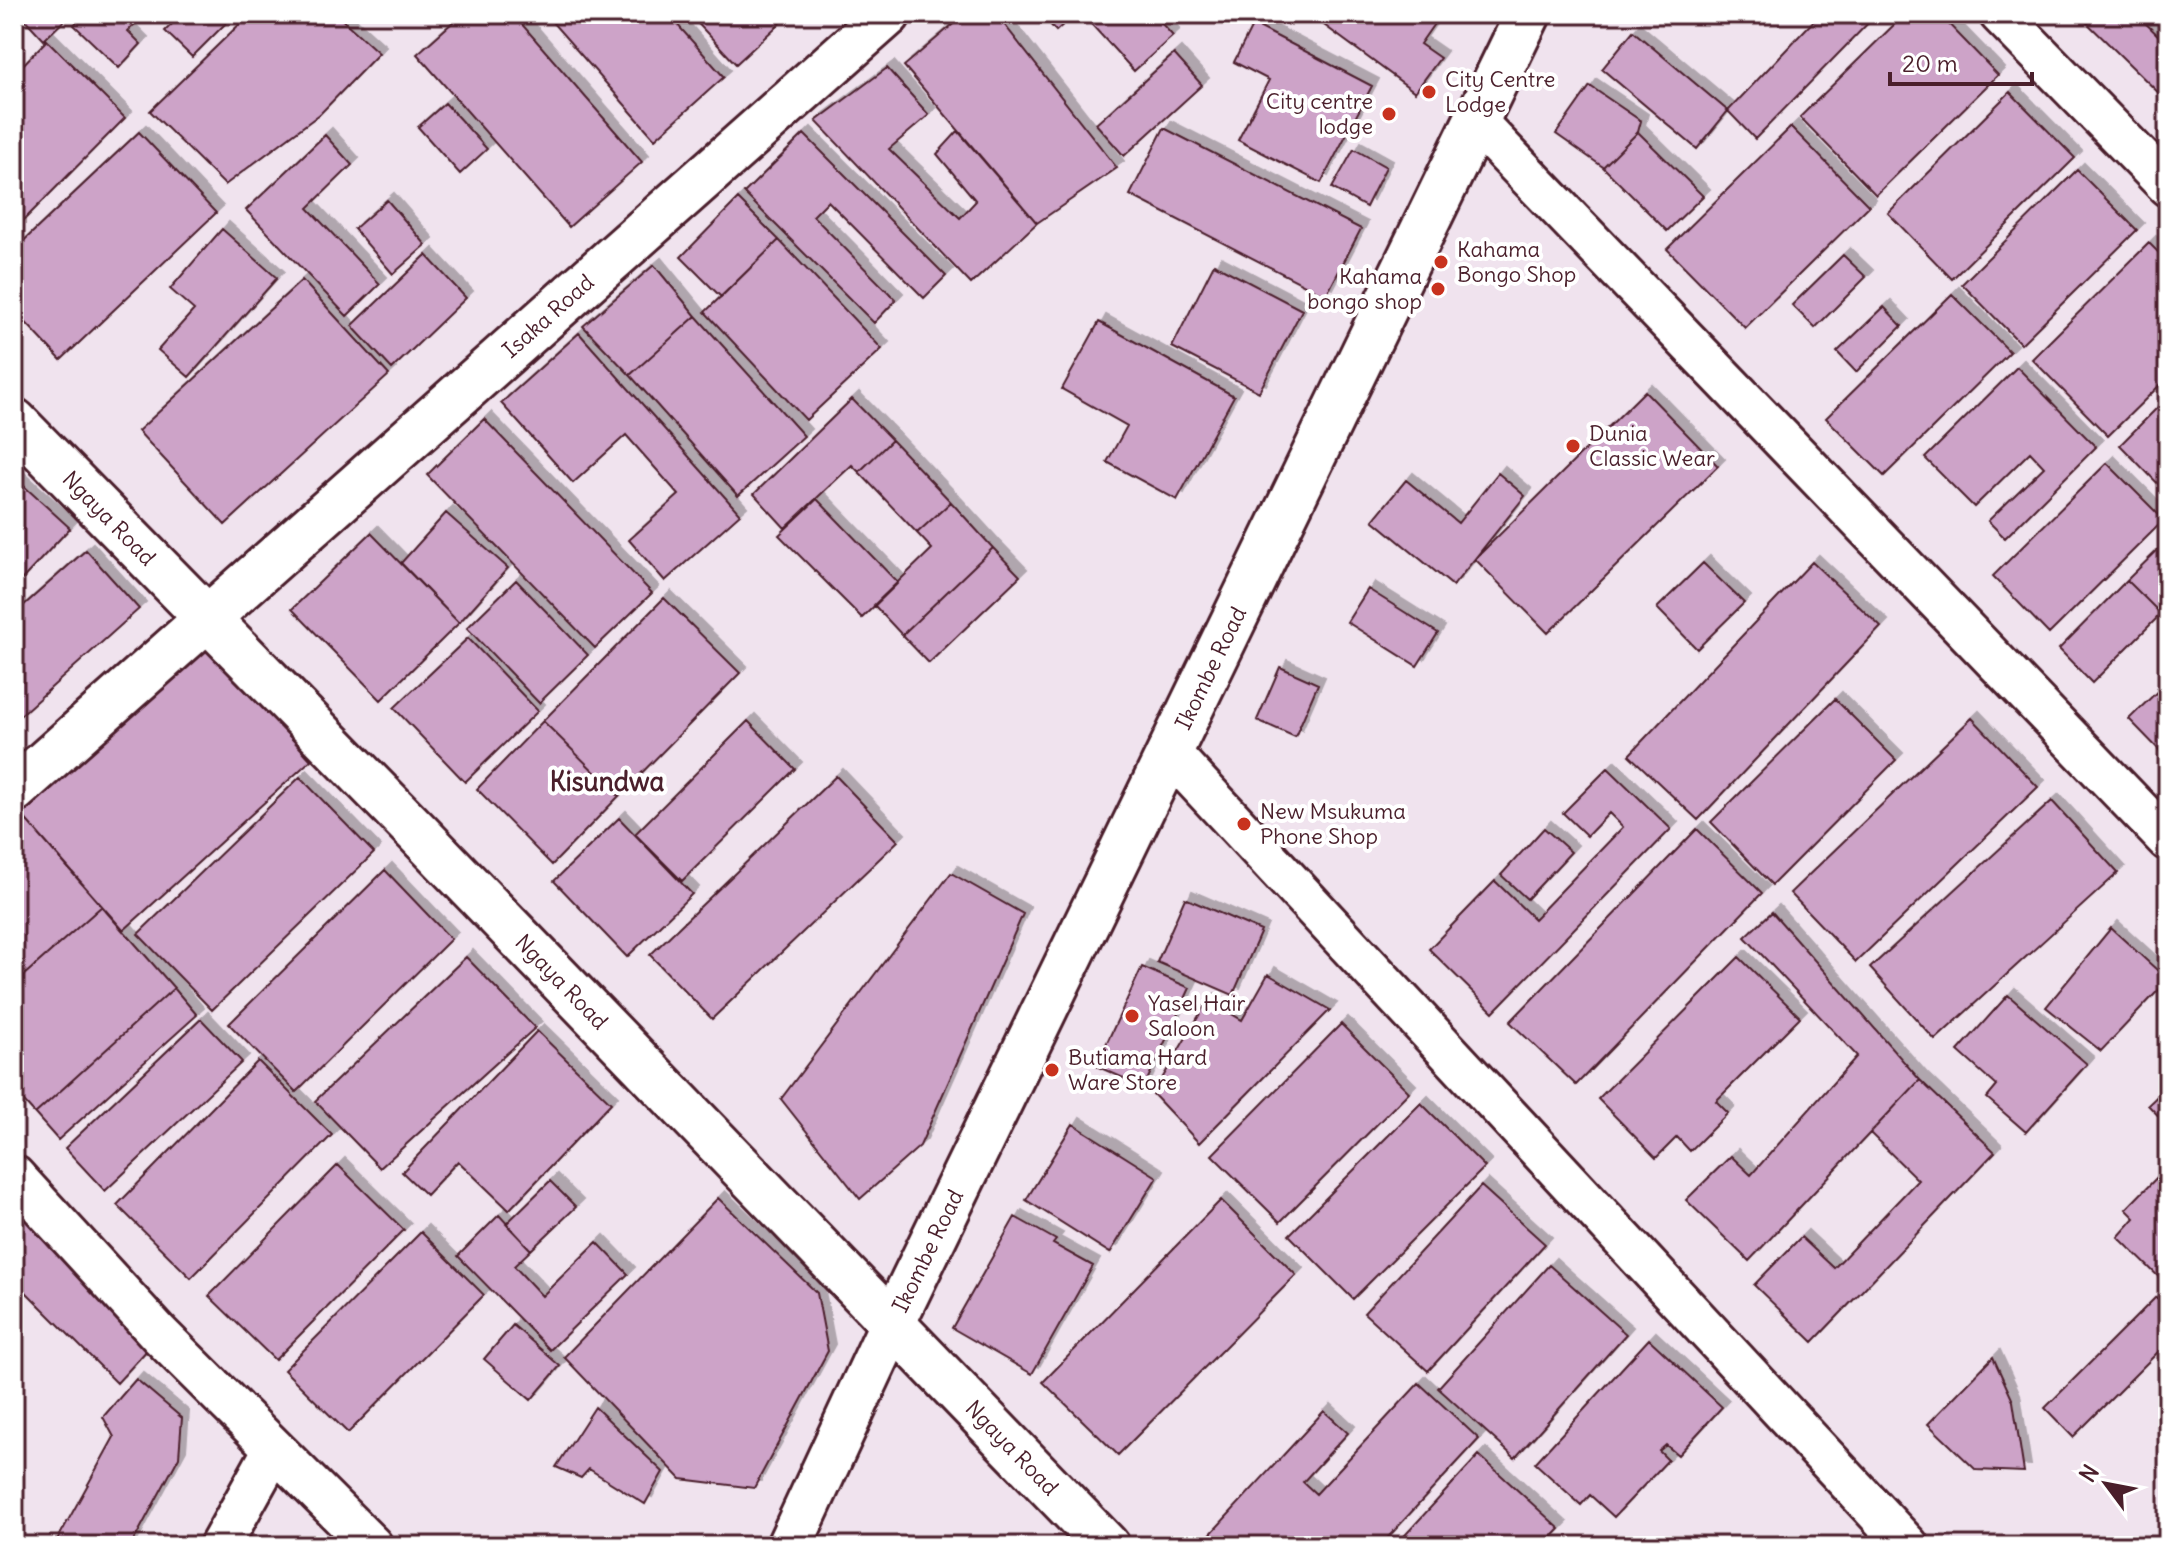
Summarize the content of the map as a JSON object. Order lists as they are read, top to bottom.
{
  "streets": {
    "street": ["Isaka Road", "Ngaya Road", "Ikombe Road"]
  },
  "crossings": [
    ["Isaka Road", "Ngaya Road"],
    ["Ngaya Road", "Ikombe Road"]
  ],
  "districts": ["Kisundwa"],
  "places": [
    "City Centre Lodge",
    "City centre lodge",
    "Kahama Bongo Shop",
    "Kahama bongo shop",
    "Dunia Classic Wear",
    "New Msukuma Phone Shop",
    "Yasel Hair Saloon",
    "Butiama Hard Ware Store"
  ],
  "scale_bar": "20 m",
  "north": "top left"
}
